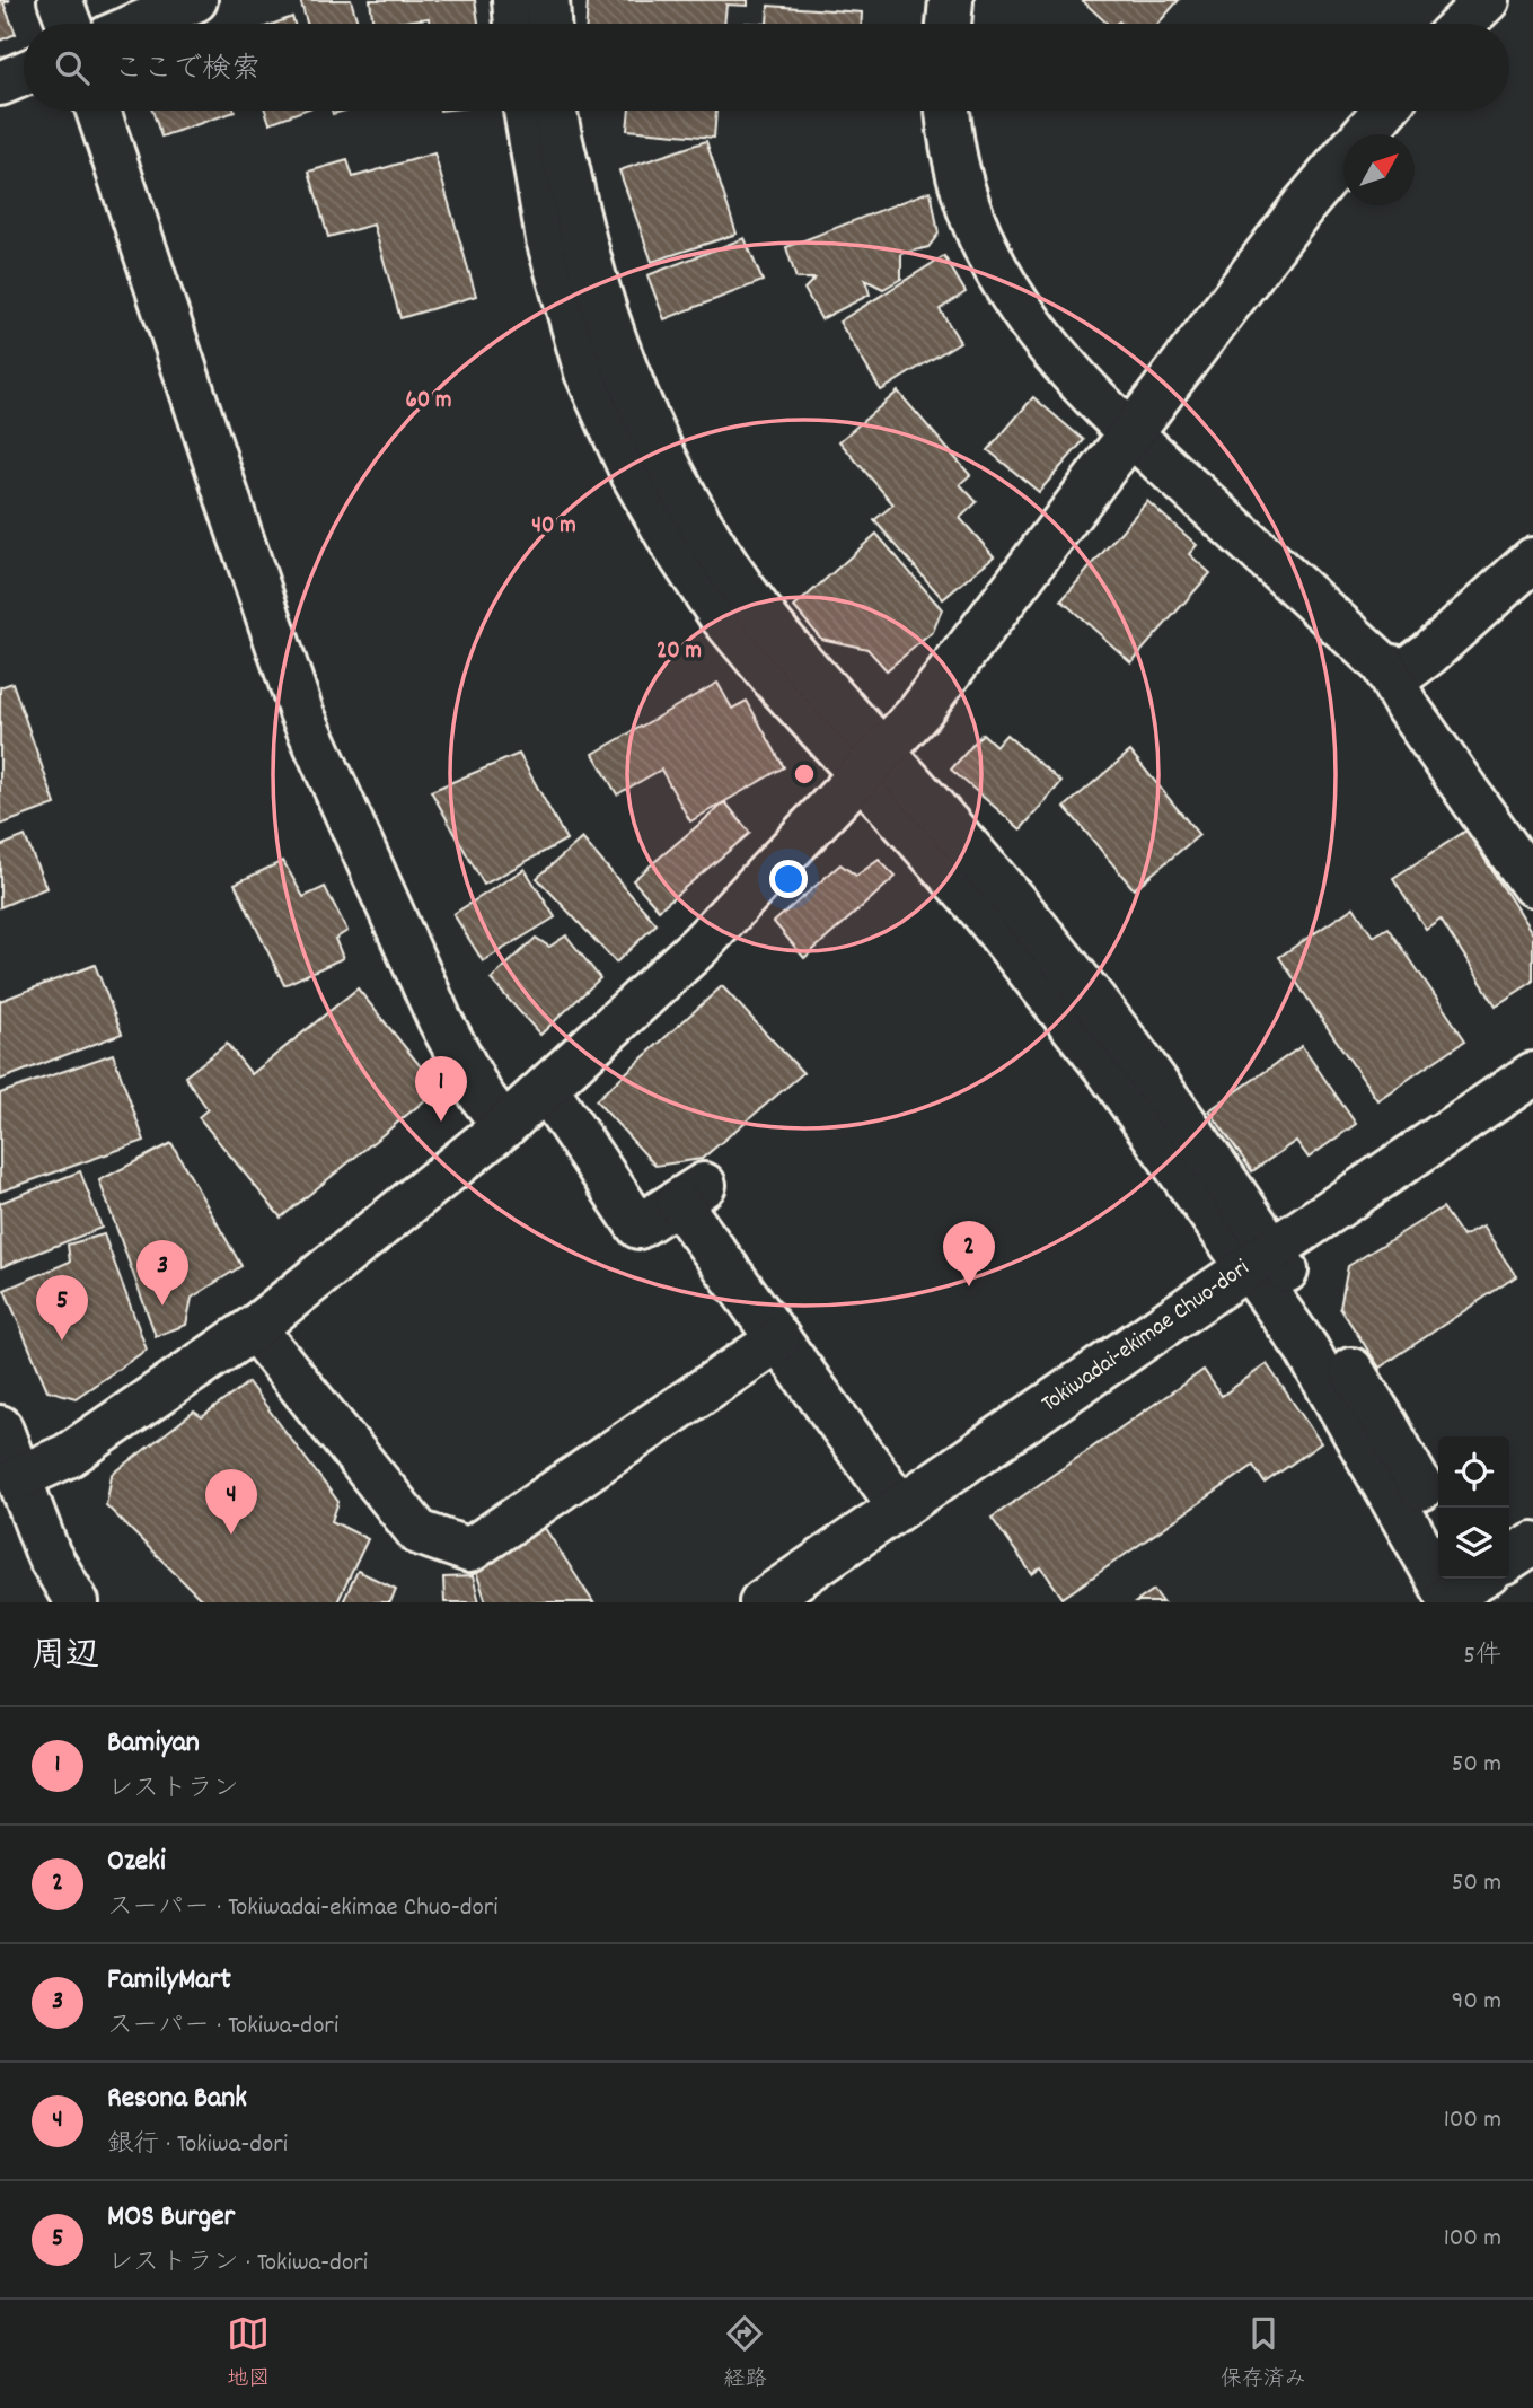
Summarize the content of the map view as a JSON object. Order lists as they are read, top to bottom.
{
  "streets": {
    "street": ["Tokiwadai-ekimae Chuo-dori"]
  },
  "north": "top right",
  "page": {
    "search": "ここで検索",
    "pins": [
      "1",
      "2",
      "3",
      "5",
      "4"
    ],
    "heading": ["周辺", "5件"],
    "list": [
      {
        "mark": "1",
        "name": "Bamiyan",
        "note": "レストラン",
        "value": "50 m"
      },
      {
        "mark": "2",
        "name": "Ozeki",
        "note": "スーパー · Tokiwadai-ekimae Chuo-dori",
        "value": "50 m"
      },
      {
        "mark": "3",
        "name": "FamilyMart",
        "note": "スーパー · Tokiwa-dori",
        "value": "90 m"
      },
      {
        "mark": "4",
        "name": "Resona Bank",
        "note": "銀行 · Tokiwa-dori",
        "value": "100 m"
      },
      {
        "mark": "5",
        "name": "MOS Burger",
        "note": "レストラン · Tokiwa-dori",
        "value": "100 m"
      }
    ],
    "nav": ["地図", "経路", "保存済み"]
  },
  "rings": ["60 m", "40 m", "20 m"]
}
